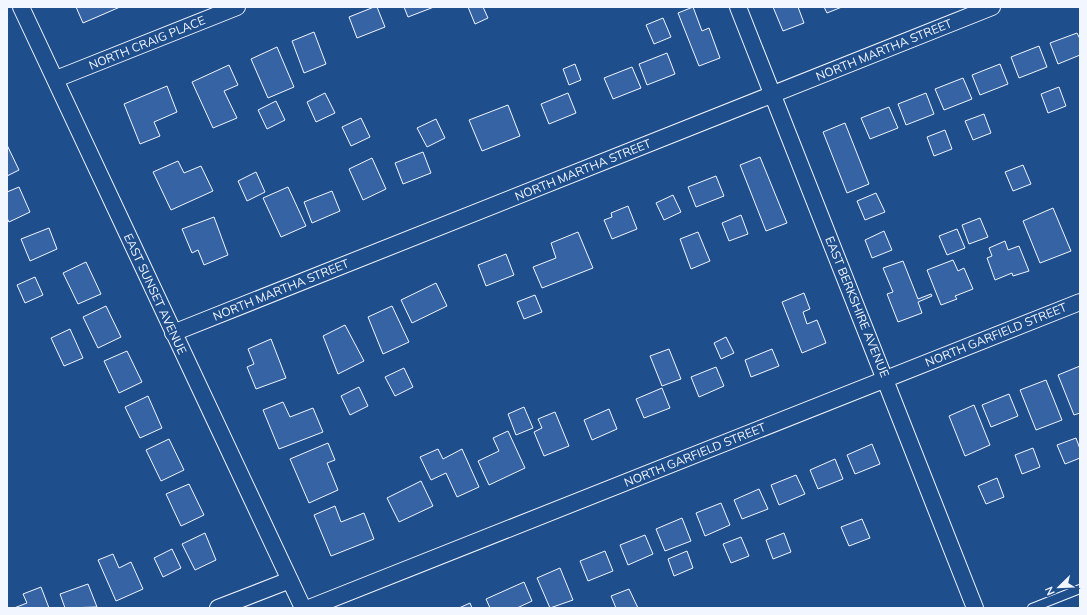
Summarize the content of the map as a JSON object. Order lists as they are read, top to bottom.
{
  "streets": {
    "street": [
      "NORTH CRAIG PLACE",
      "NORTH MARTHA STREET",
      "EAST SUNSET AVENUE",
      "EAST BERKSHIRE AVENUE",
      "NORTH GARFIELD STREET"
    ]
  },
  "crossings": [
    ["NORTH CRAIG PLACE", "EAST SUNSET AVENUE"],
    ["NORTH MARTHA STREET", "EAST SUNSET AVENUE"],
    ["NORTH MARTHA STREET", "EAST BERKSHIRE AVENUE"],
    ["EAST BERKSHIRE AVENUE", "NORTH GARFIELD STREET"]
  ],
  "north": "bottom left"
}
